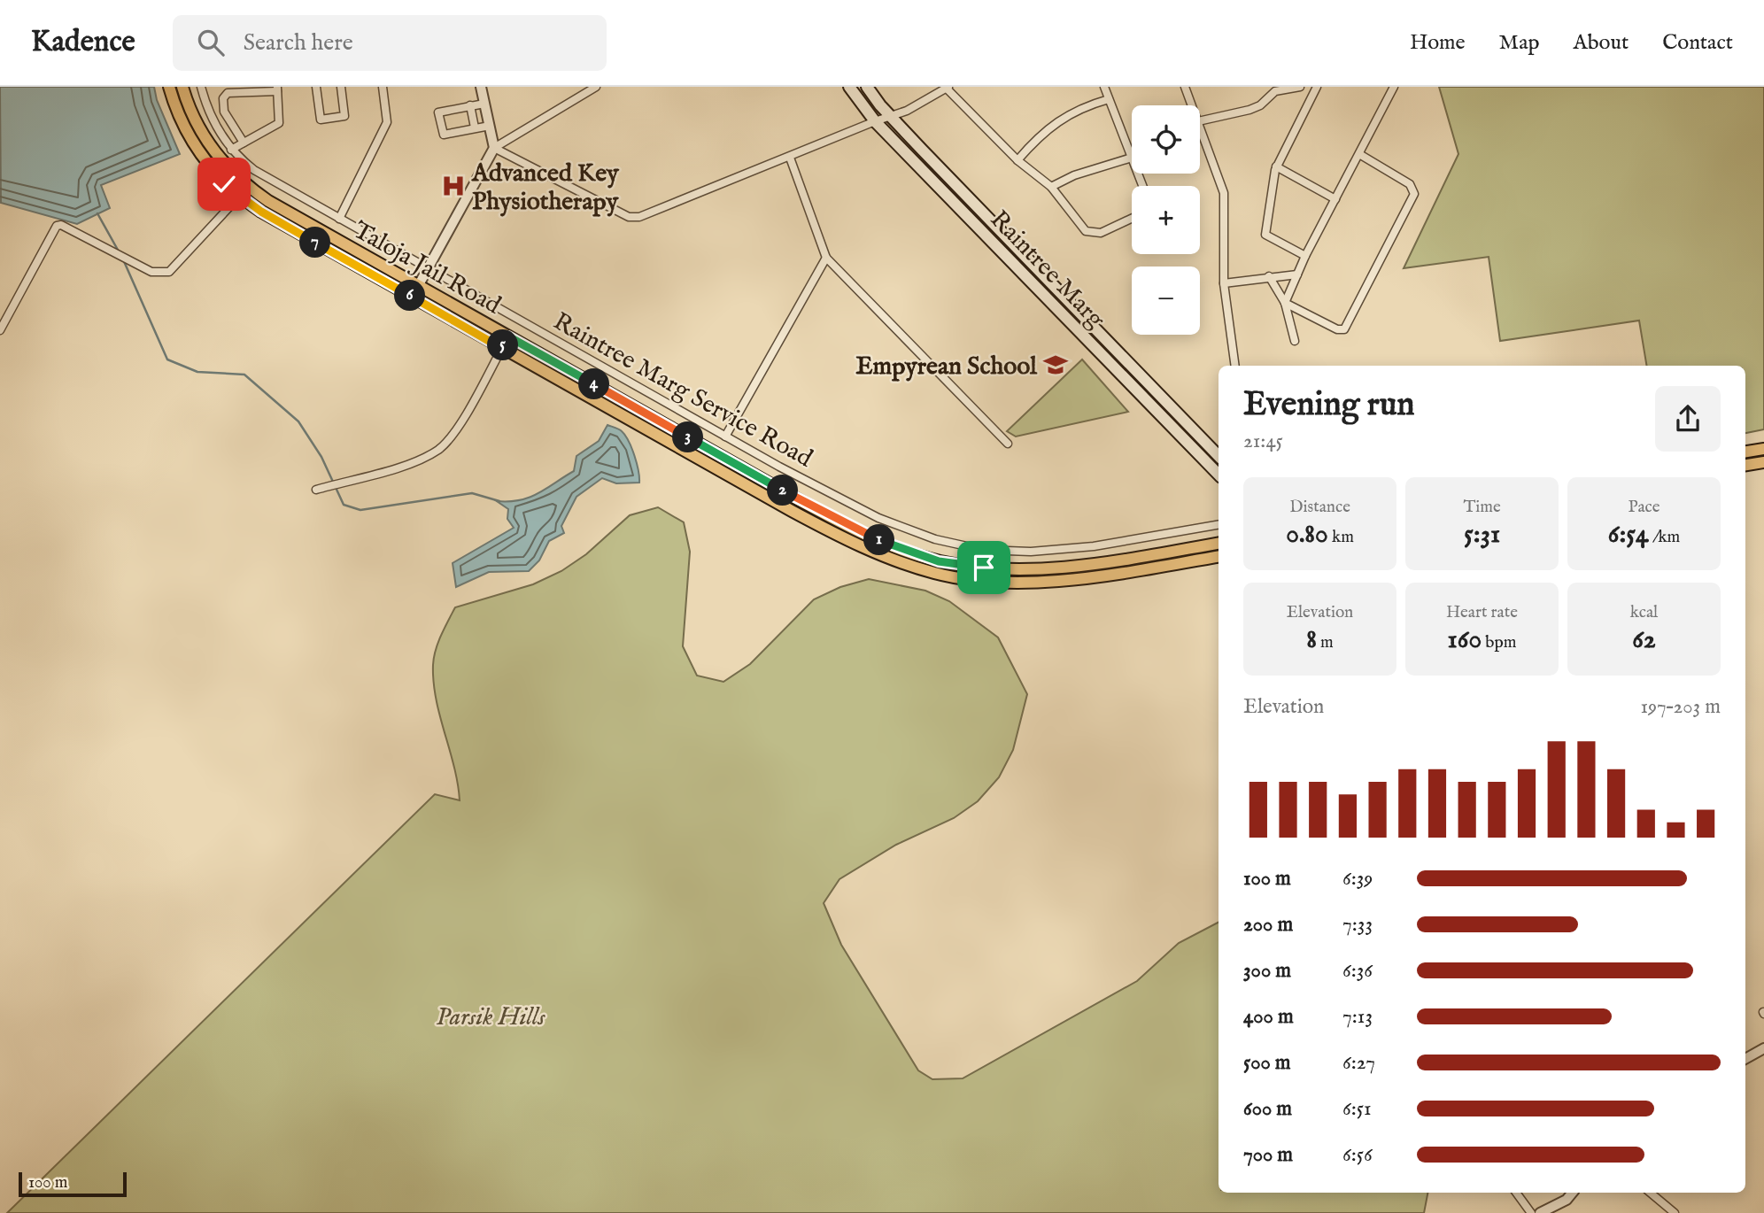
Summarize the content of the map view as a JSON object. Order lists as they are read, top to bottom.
{
  "streets": {
    "main road": ["Taloja Jail Road", "Raintree Marg"],
    "street": ["Raintree Marg Service Road"]
  },
  "parks": ["Parsik Hills"],
  "places": {
    "hospital": ["Advanced Key Physiotherapy"],
    "school or university": ["Empyrean School"]
  },
  "scale_bar": "100 m",
  "page": {
    "header": "Kadence",
    "search": "Search here",
    "nav": [
      "Home",
      "Map",
      "About",
      "Contact"
    ],
    "map_buttons": ["+", "−"],
    "pins": [
      "7",
      "6",
      "5",
      "4",
      "3",
      "2",
      "1"
    ],
    "heading": ["Evening run", "21:45"],
    "stats": [
      ["Distance", "0.80 km"],
      ["Time", "5:31"],
      ["Pace", "6:54 /km"],
      ["Elevation", "8 m"],
      ["Heart rate", "160 bpm"],
      ["kcal", "62"]
    ],
    "chart": ["Elevation", "197–203 m"],
    "list": [
      {
        "name": "100 m",
        "note": "6:39"
      },
      {
        "name": "200 m",
        "note": "7:33"
      },
      {
        "name": "300 m",
        "note": "6:36"
      },
      {
        "name": "400 m",
        "note": "7:13"
      },
      {
        "name": "500 m",
        "note": "6:27"
      },
      {
        "name": "600 m",
        "note": "6:51"
      },
      {
        "name": "700 m",
        "note": "6:56"
      }
    ],
    "scale": "100 m"
  }
}
